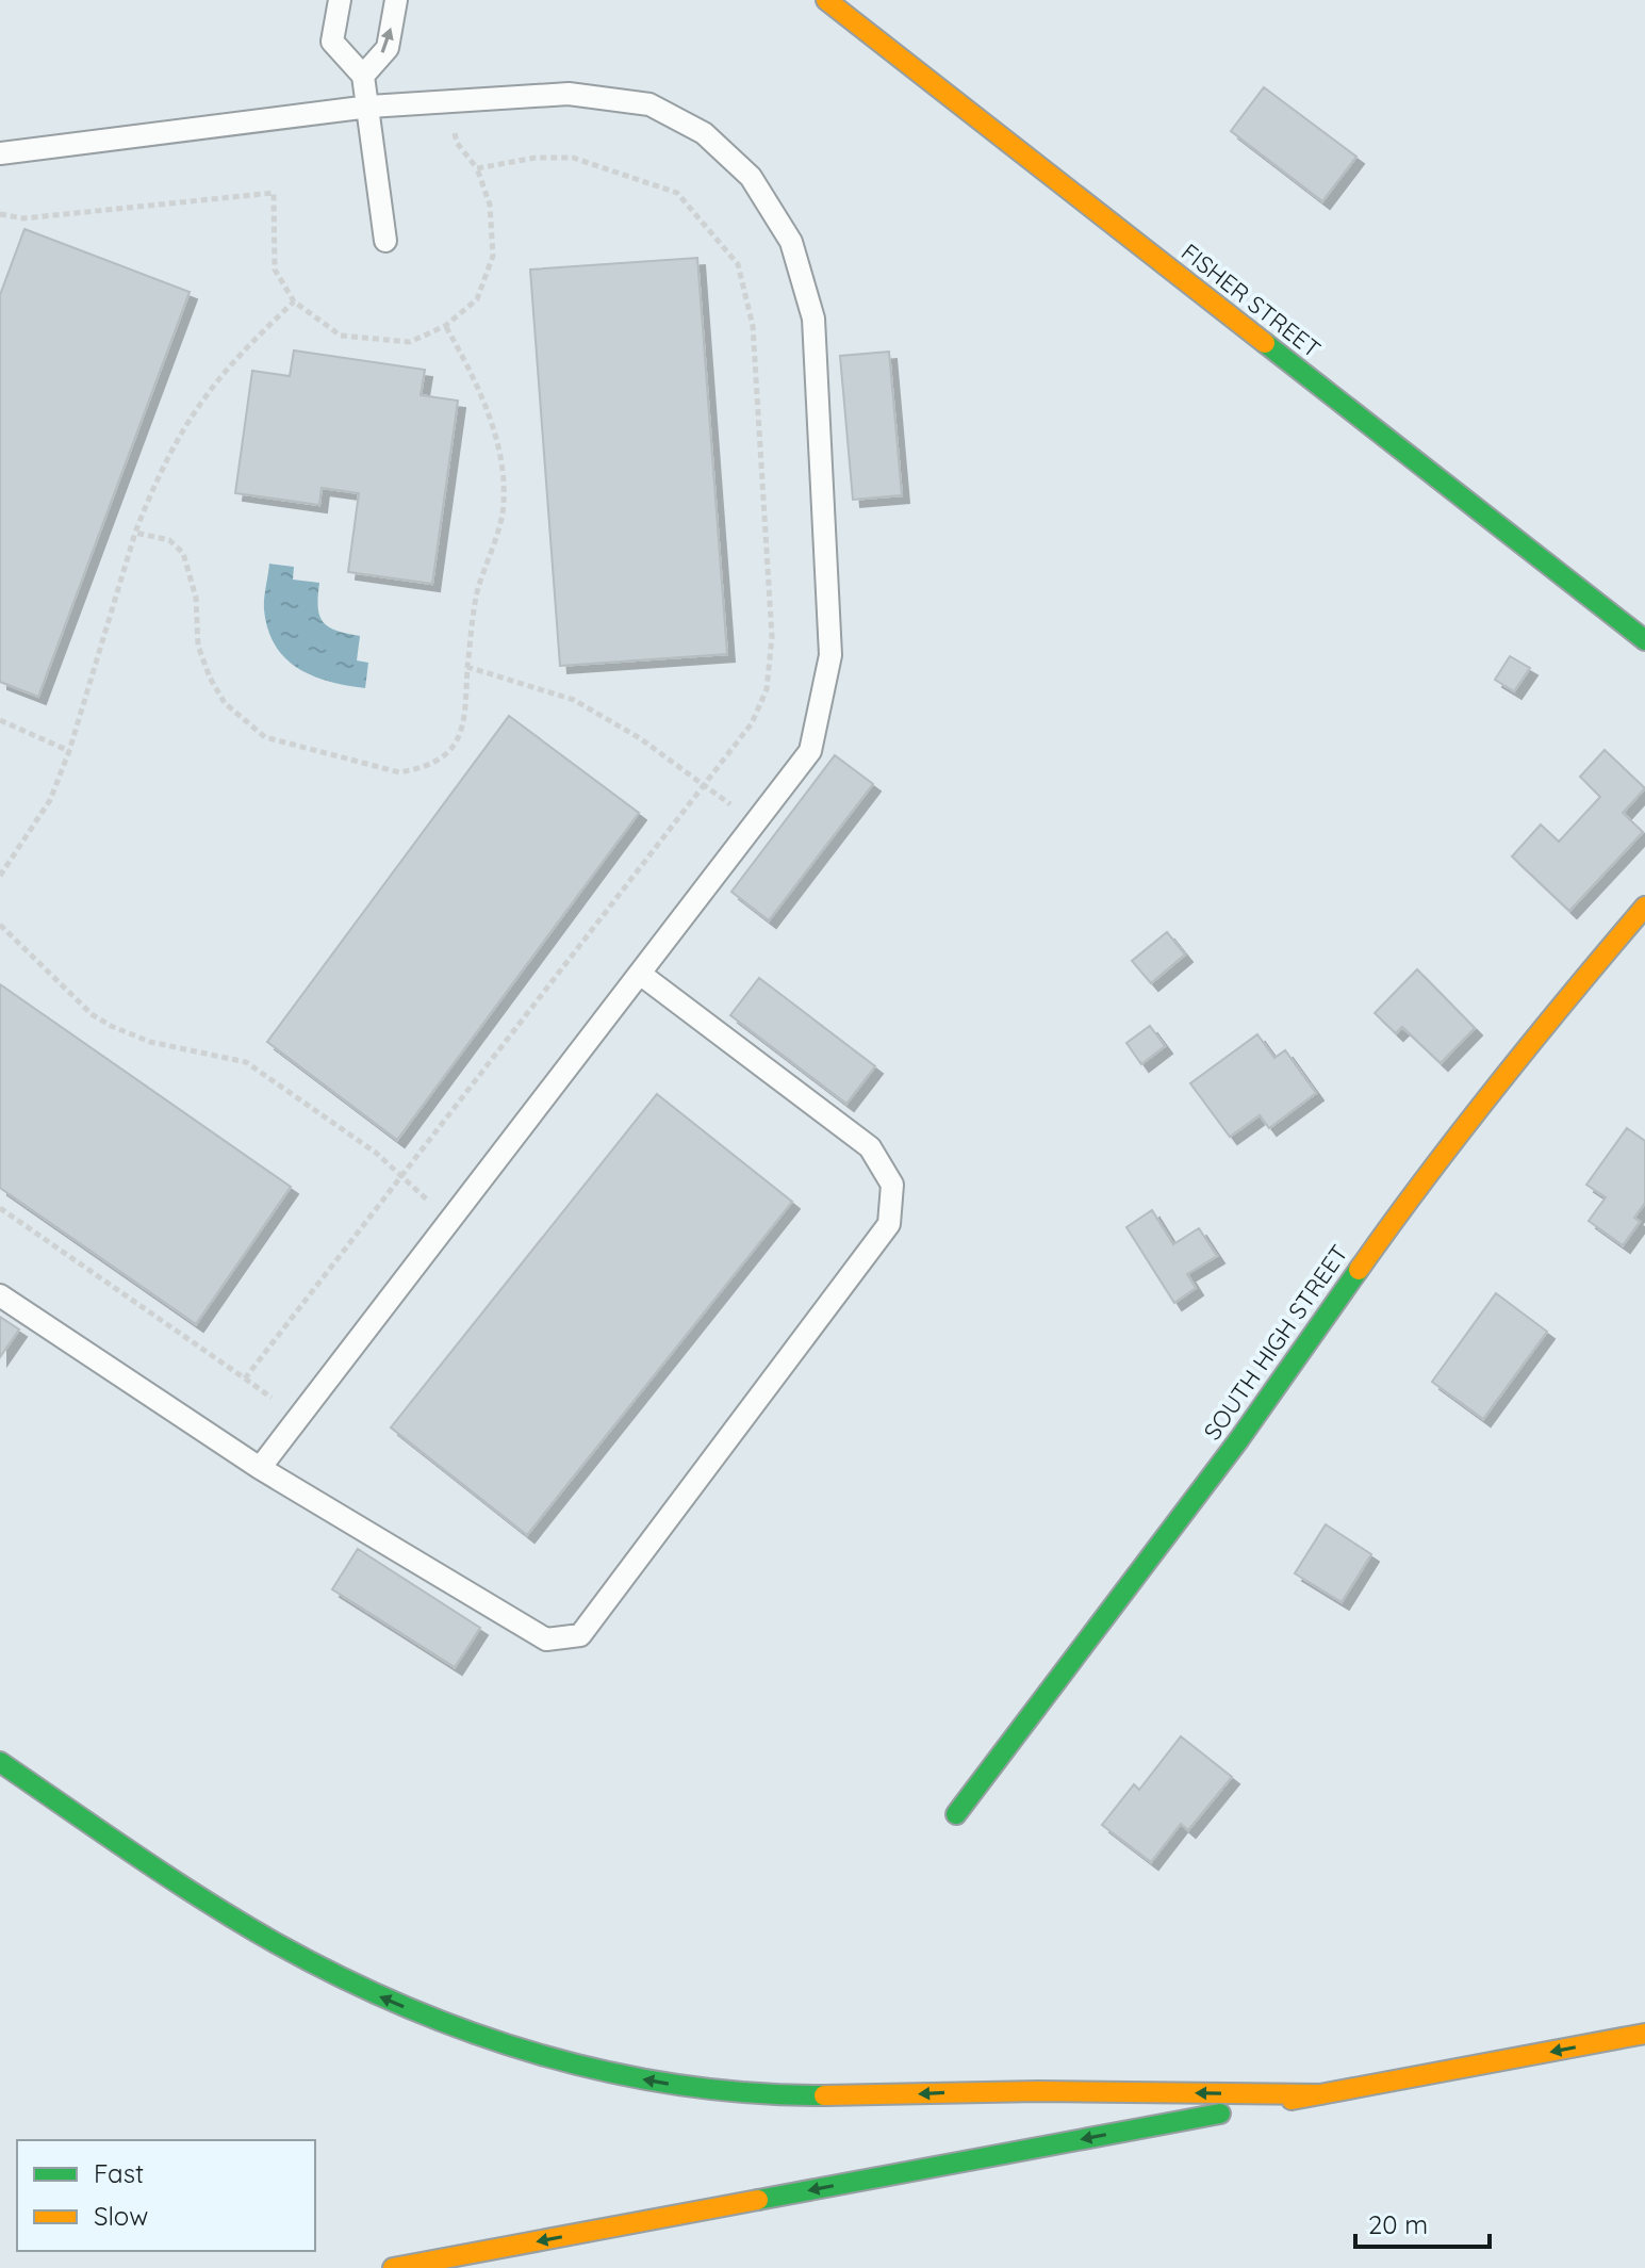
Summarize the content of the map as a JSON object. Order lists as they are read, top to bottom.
{
  "streets": {
    "main road": ["FISHER STREET", "SOUTH HIGH STREET"]
  },
  "legend": ["Fast", "Slow"],
  "scale_bar": "20 m"
}
